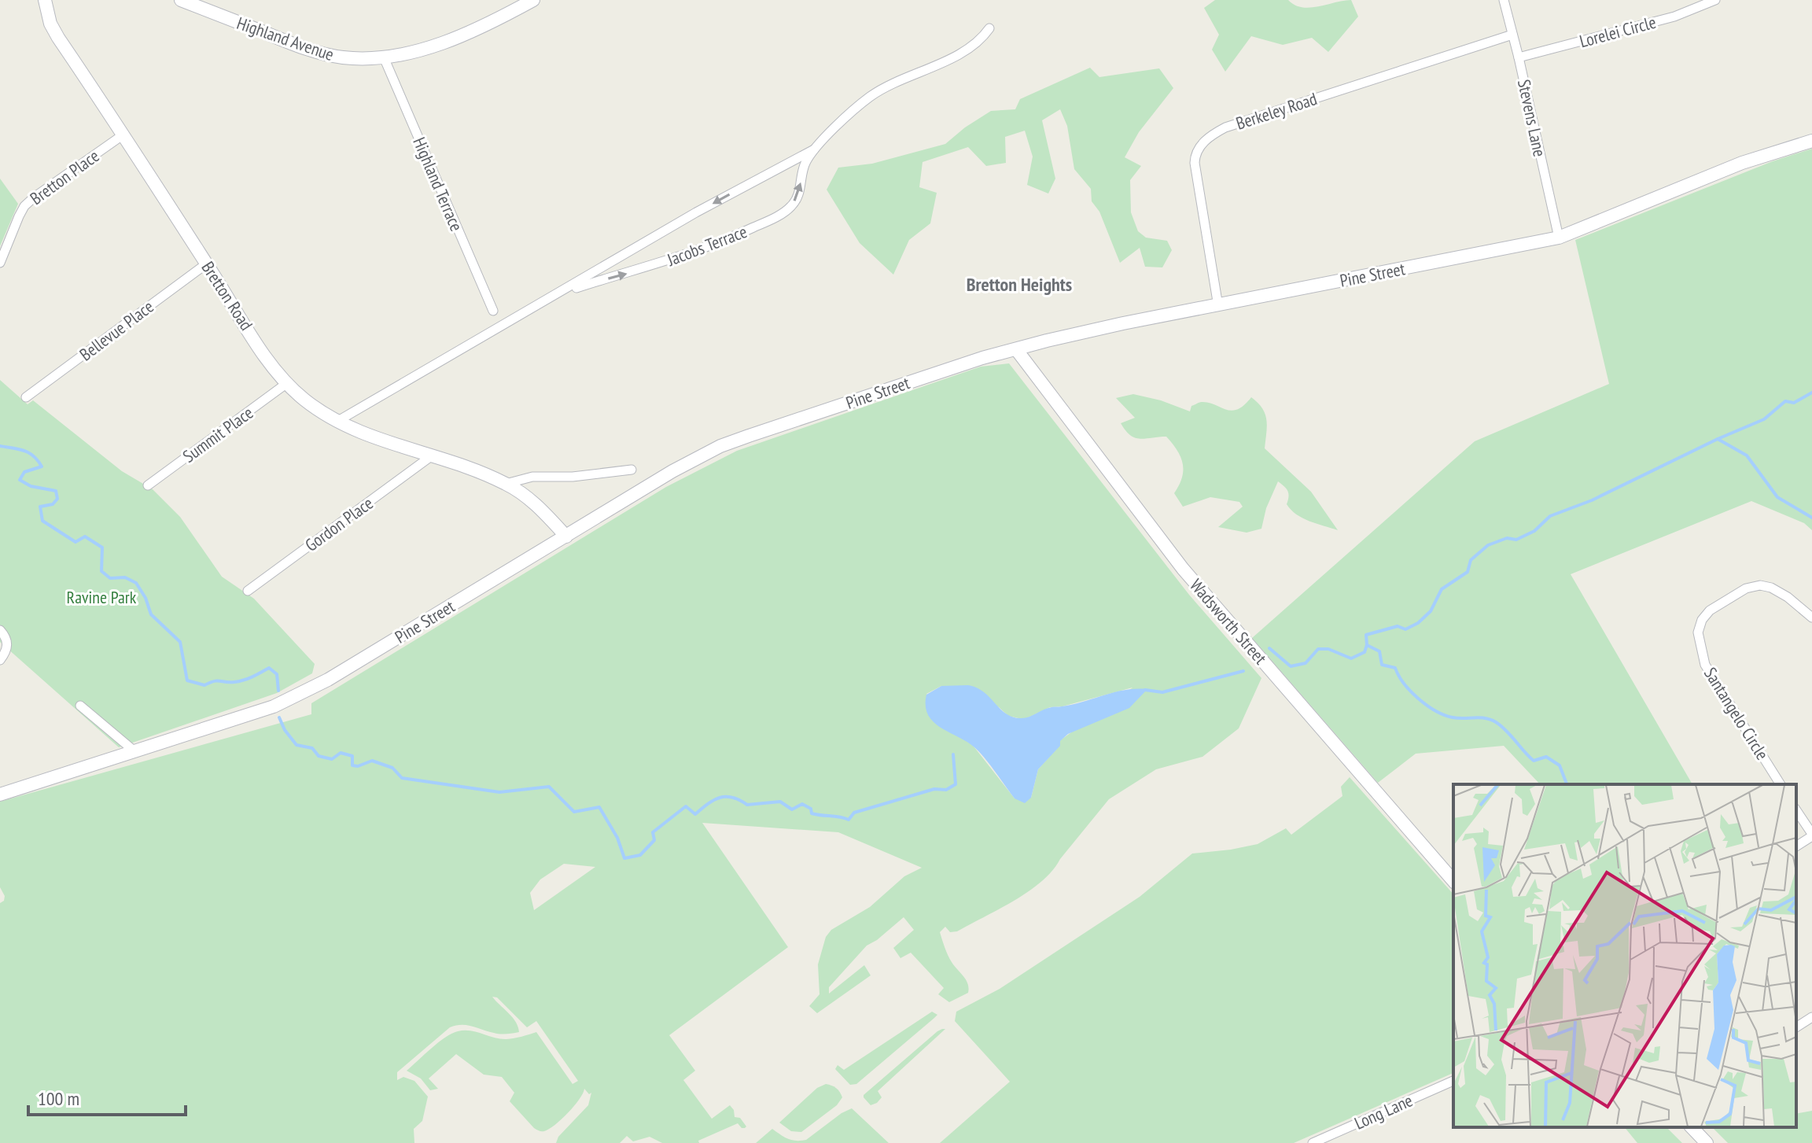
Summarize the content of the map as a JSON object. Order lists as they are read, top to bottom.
{
  "streets": {
    "street": [
      "Lorelei Circle",
      "Highland Avenue",
      "Berkeley Road",
      "Stevens Lane",
      "Bretton Place",
      "Highland Terrace",
      "Jacobs Terrace",
      "Pine Street",
      "Bretton Road",
      "Bellevue Place",
      "Summit Place",
      "Gordon Place",
      "Wadsworth Street",
      "Santangelo Circle",
      "Long Lane"
    ]
  },
  "crossings": [
    ["Lorelei Circle", "Stevens Lane"],
    ["Highland Avenue", "Highland Terrace"],
    ["Berkeley Road", "Stevens Lane"],
    ["Berkeley Road", "Pine Street"],
    ["Stevens Lane", "Pine Street"],
    ["Bretton Place", "Bretton Road"],
    ["Jacobs Terrace", "Bretton Road"],
    ["Pine Street", "Bretton Road"],
    ["Pine Street", "Wadsworth Street"],
    ["Bretton Road", "Bellevue Place"],
    ["Bretton Road", "Summit Place"],
    ["Bretton Road", "Gordon Place"]
  ],
  "districts": ["Bretton Heights"],
  "parks": ["Ravine Park"],
  "scale_bar": "100 m"
}
